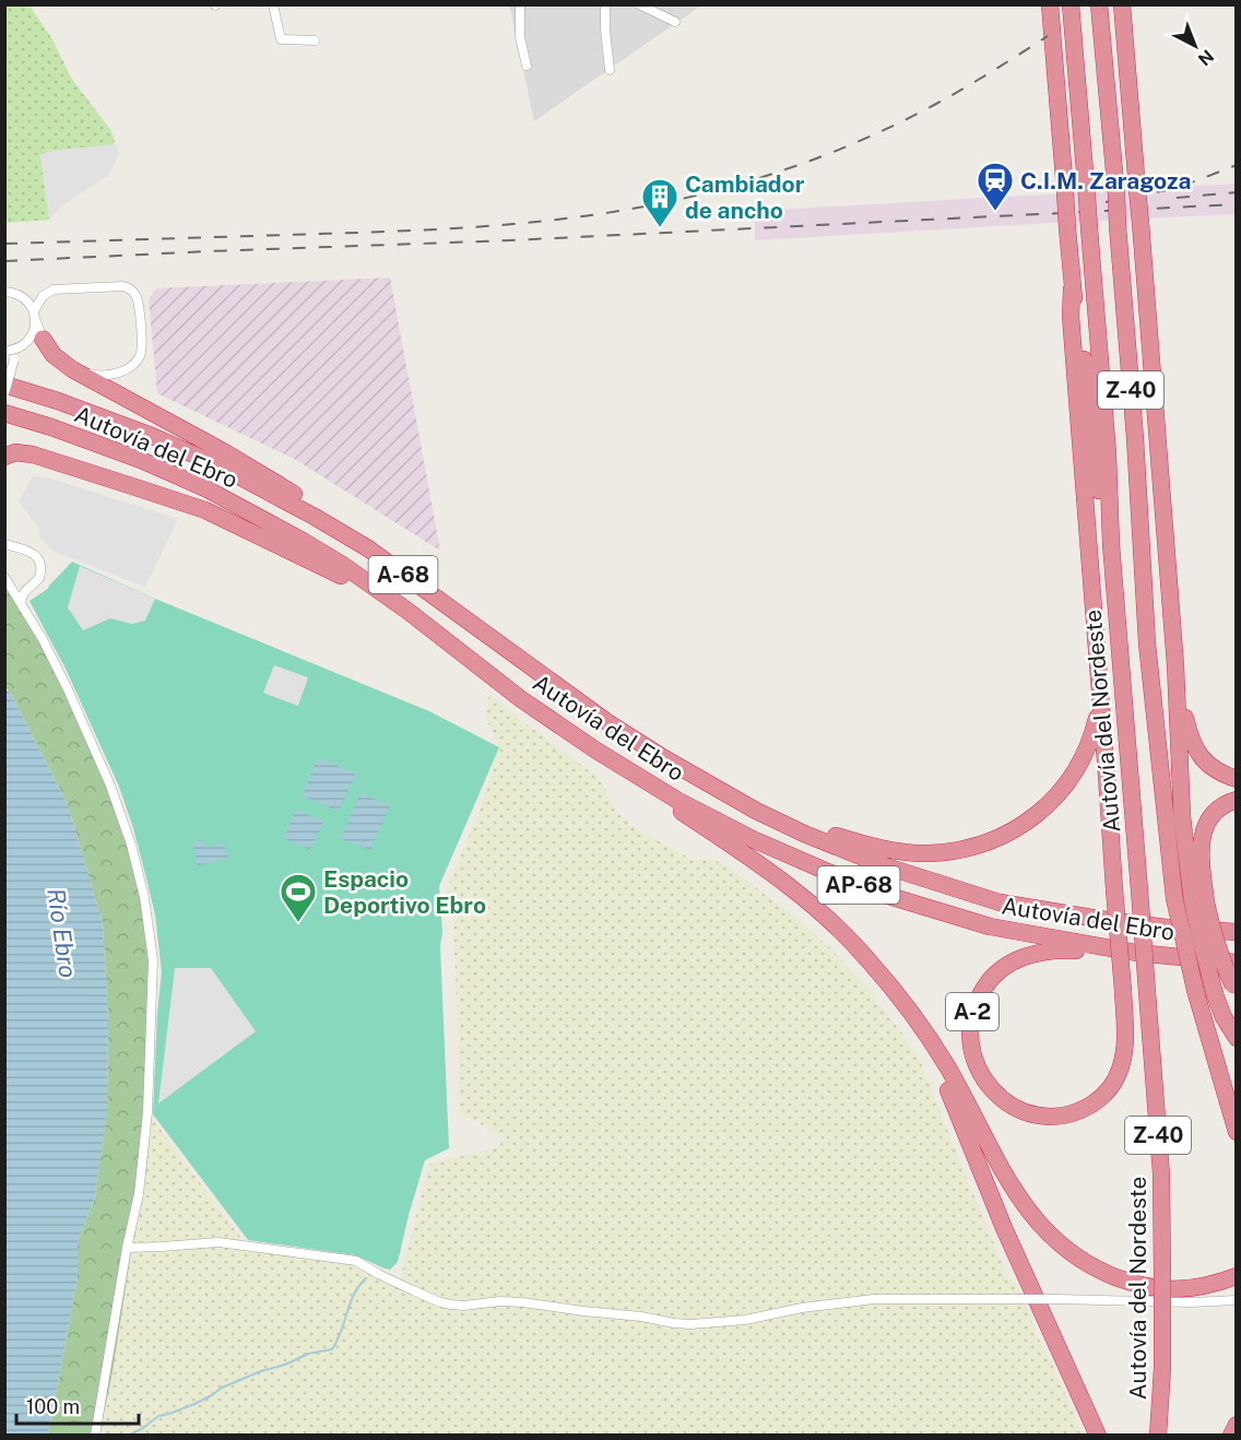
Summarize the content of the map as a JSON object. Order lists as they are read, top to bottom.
{
  "streets": {
    "highway": [
      "Z-40",
      "Autovía del Ebro",
      "A-68",
      "Autovía del Nordeste",
      "AP-68",
      "A-2"
    ]
  },
  "crossings": [
    ["Autovía del Ebro", "A-2"]
  ],
  "water": ["Río Ebro"],
  "places": {
    "station": ["C.I.M. Zaragoza"],
    "building": ["Cambiador de ancho"],
    "sports": ["Espacio Deportivo Ebro"]
  },
  "scale_bar": "100 m",
  "north": "bottom right"
}
